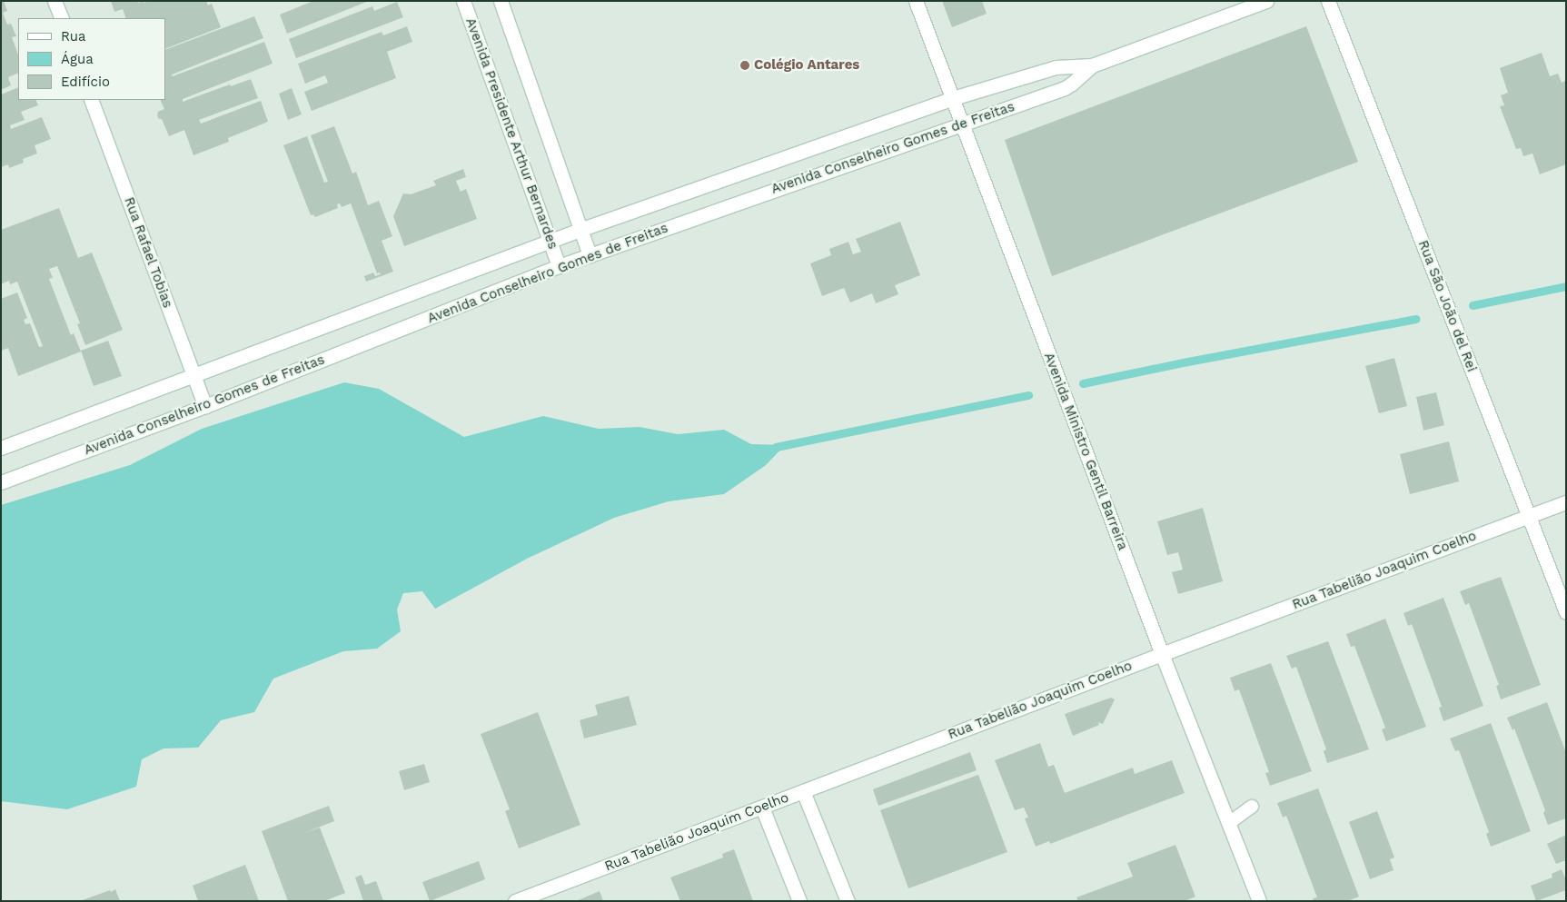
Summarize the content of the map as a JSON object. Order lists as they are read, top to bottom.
{
  "streets": {
    "street": [
      "Avenida Presidente Arthur Bernardes",
      "Avenida Conselheiro Gomes de Freitas",
      "Rua Rafael Tobias",
      "Rua São João del Rei",
      "Avenida Ministro Gentil Barreira",
      "Rua Tabelião Joaquim Coelho"
    ]
  },
  "crossings": [
    ["Avenida Presidente Arthur Bernardes", "Avenida Conselheiro Gomes de Freitas"],
    ["Avenida Conselheiro Gomes de Freitas", "Rua Rafael Tobias"],
    ["Avenida Conselheiro Gomes de Freitas", "Avenida Ministro Gentil Barreira"],
    ["Rua São João del Rei", "Rua Tabelião Joaquim Coelho"],
    ["Avenida Ministro Gentil Barreira", "Rua Tabelião Joaquim Coelho"]
  ],
  "places": ["Colégio Antares"],
  "legend": ["Rua", "Água", "Edifício"]
}
